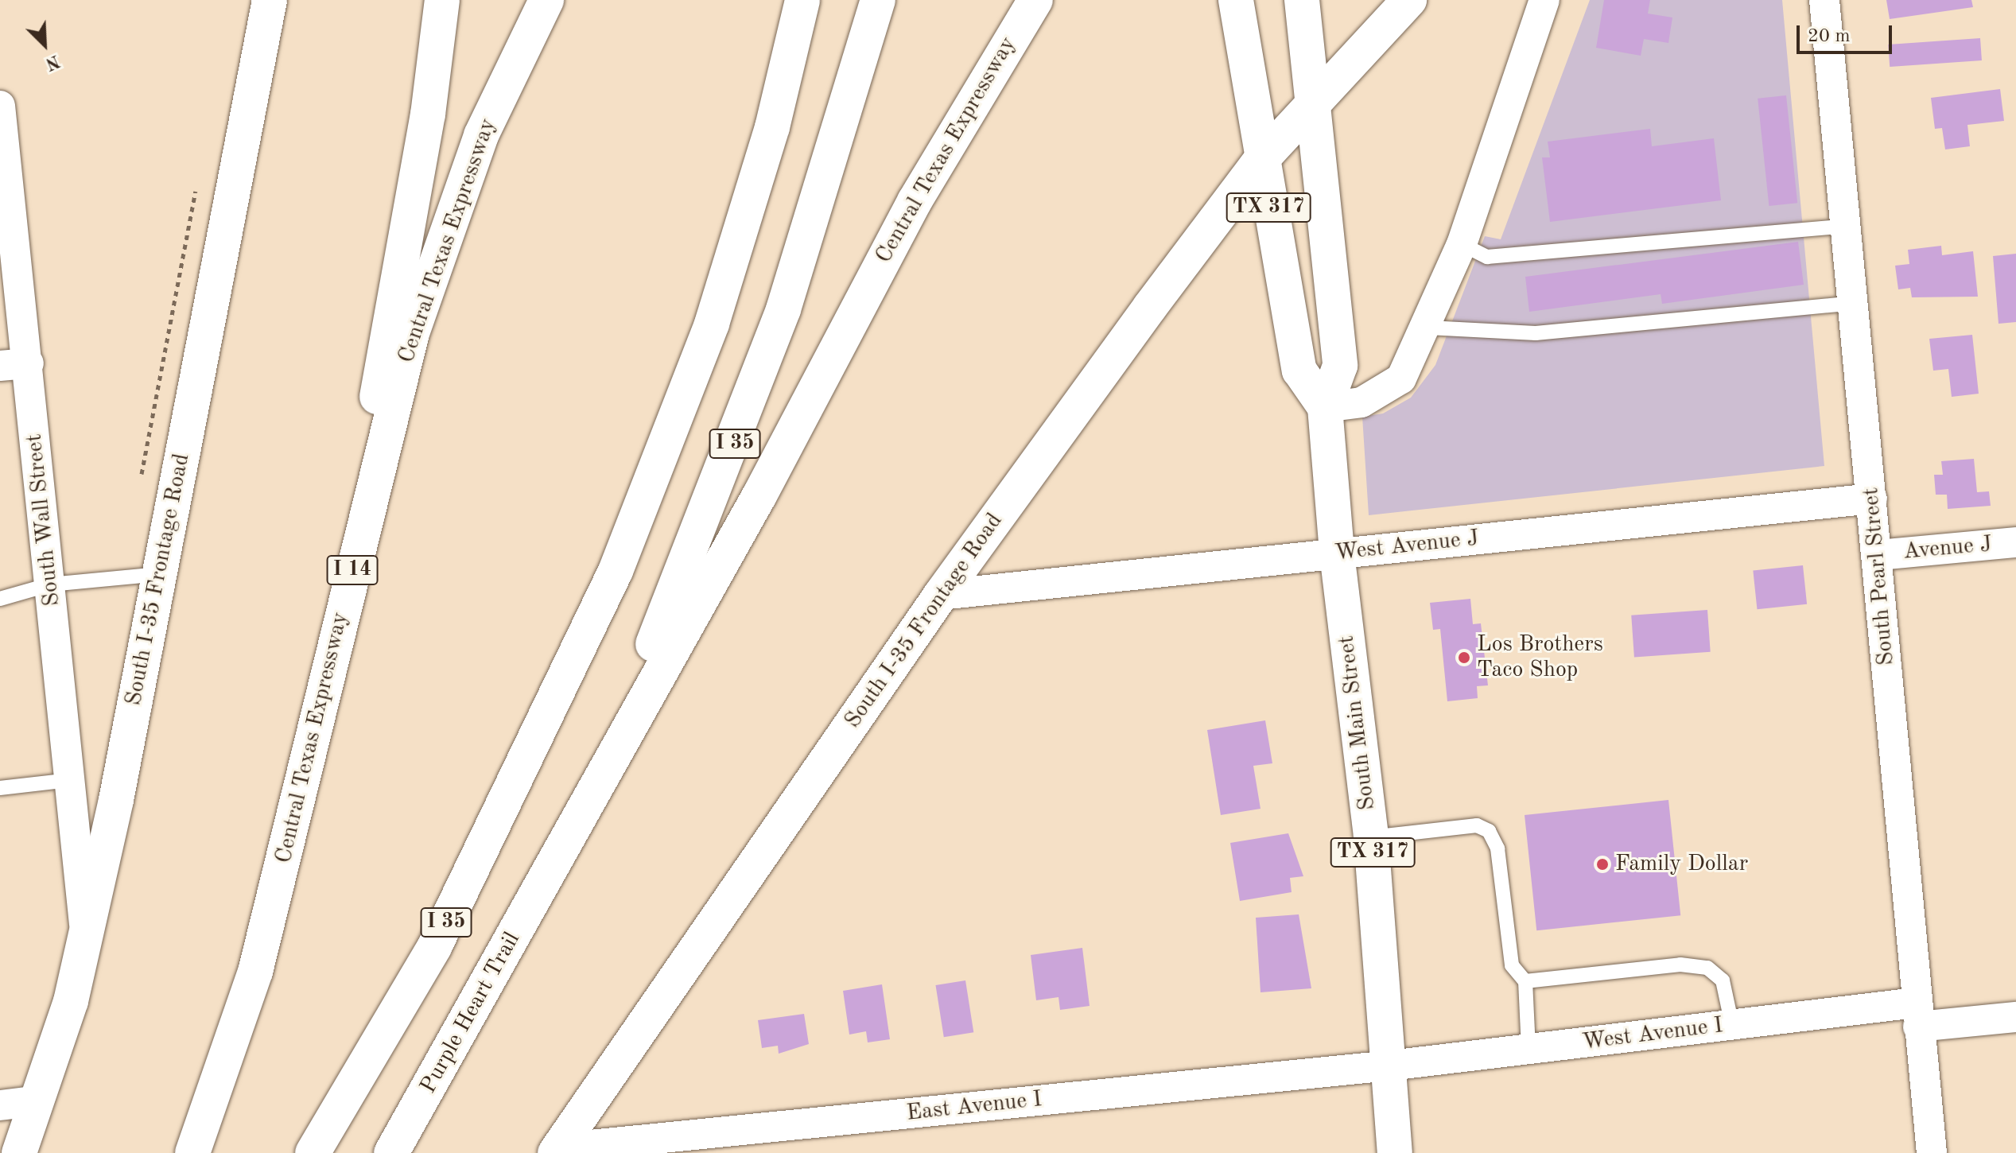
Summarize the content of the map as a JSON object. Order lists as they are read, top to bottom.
{
  "streets": {
    "main road": [
      "Central Texas Expressway",
      "TX 317",
      "I 35",
      "I 14",
      "South I-35 Frontage Road",
      "South Main Street",
      "Purple Heart Trail"
    ],
    "street": [
      "South Wall Street",
      "West Avenue J",
      "Avenue J",
      "South Pearl Street",
      "West Avenue I",
      "East Avenue I"
    ]
  },
  "crossings": [
    ["Central Texas Expressway", "I 35"],
    ["Central Texas Expressway", "Purple Heart Trail"],
    ["TX 317", "South I-35 Frontage Road"],
    ["TX 317", "South Main Street"],
    ["I 35", "Purple Heart Trail"],
    ["South Wall Street", "South I-35 Frontage Road"],
    ["West Avenue J", "South Pearl Street"],
    ["West Avenue J", "South I-35 Frontage Road"],
    ["West Avenue J", "South Main Street"],
    ["Avenue J", "South Pearl Street"],
    ["South Pearl Street", "West Avenue I"],
    ["South I-35 Frontage Road", "South Main Street"],
    ["South I-35 Frontage Road", "East Avenue I"],
    ["South Main Street", "West Avenue I"],
    ["South Main Street", "East Avenue I"],
    ["West Avenue I", "East Avenue I"]
  ],
  "places": ["Los Brothers Taco Shop", "Family Dollar"],
  "scale_bar": "20 m",
  "north": "bottom right"
}
